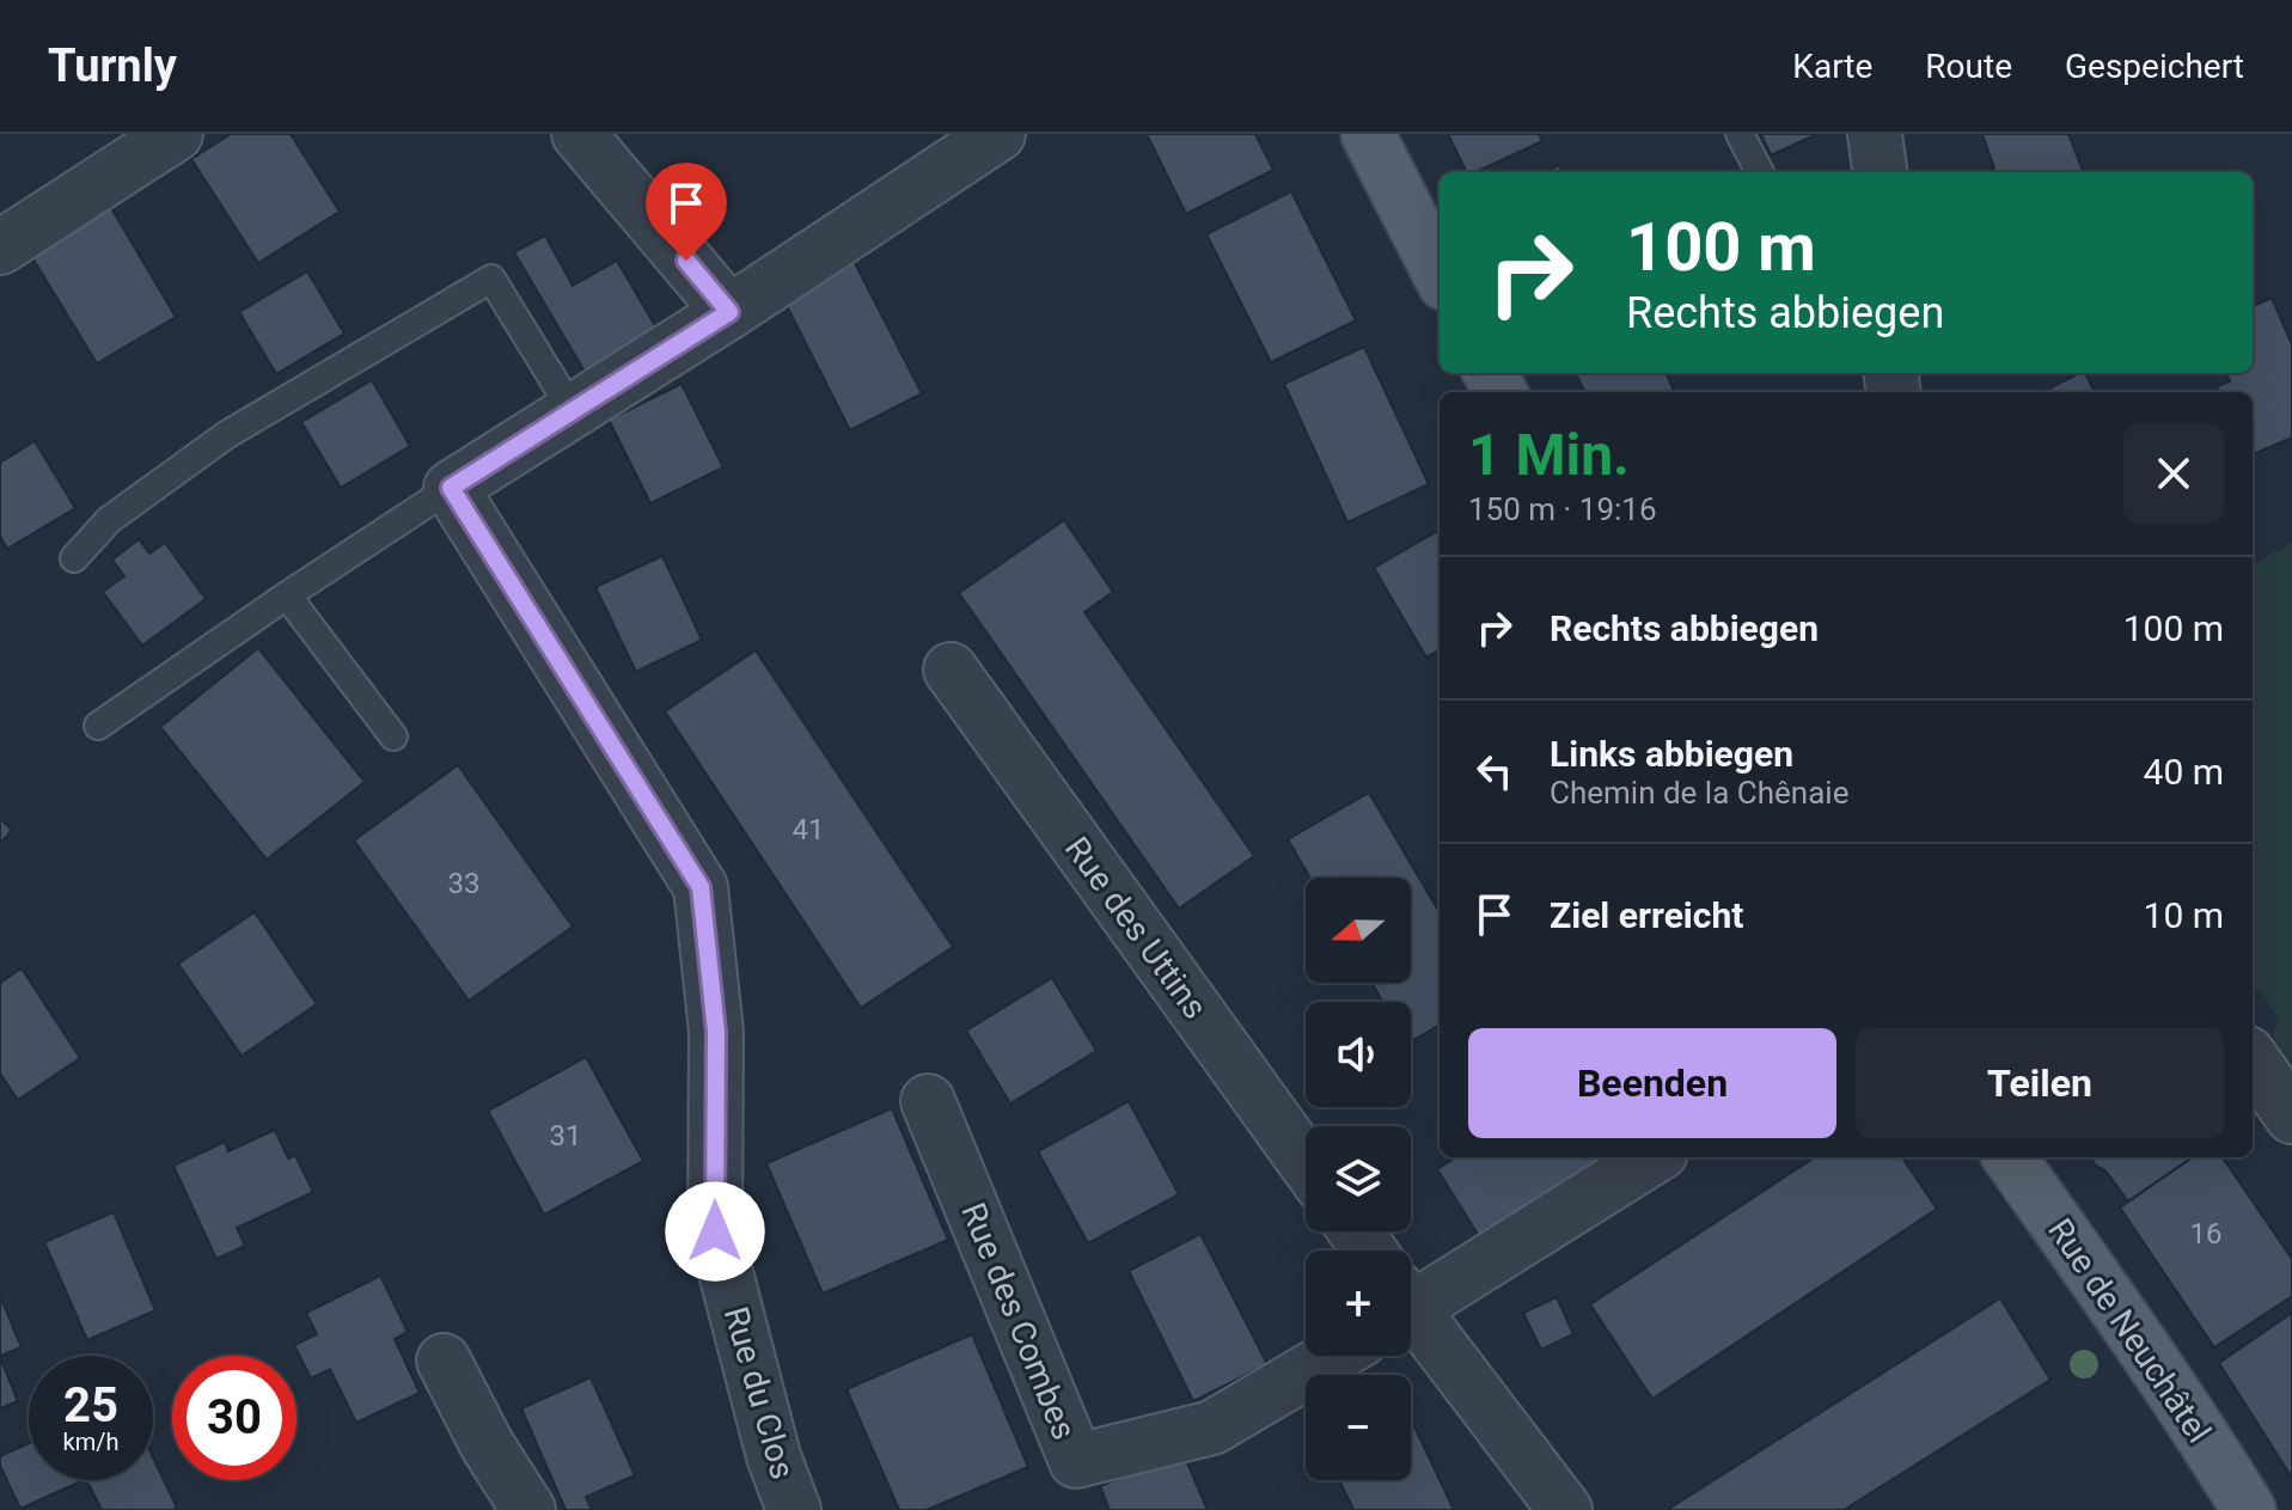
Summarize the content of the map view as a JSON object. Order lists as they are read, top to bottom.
{
  "streets": {
    "main road": ["Rue de Neuchâtel"],
    "street": ["Rue des Uttins", "Rue des Combes", "Rue du Clos"]
  },
  "house_numbers": [
    "41",
    "33",
    "31",
    "16"
  ],
  "north": "left",
  "page": {
    "header": "Turnly",
    "nav": ["Karte", "Route", "Gespeichert"],
    "turn": ["100 m", "Rechts abbiegen"],
    "heading": ["1 Min.", "150 m · 19:16"],
    "list": [
      {
        "name": "Rechts abbiegen",
        "value": "100 m"
      },
      {
        "name": "Links abbiegen",
        "note": "Chemin de la Chênaie",
        "value": "40 m"
      },
      {
        "name": "Ziel erreicht",
        "value": "10 m"
      }
    ],
    "map_buttons": ["+", "−"],
    "buttons": ["Beenden", "Teilen"],
    "speed": "25 km/h",
    "limit": "30"
  }
}
